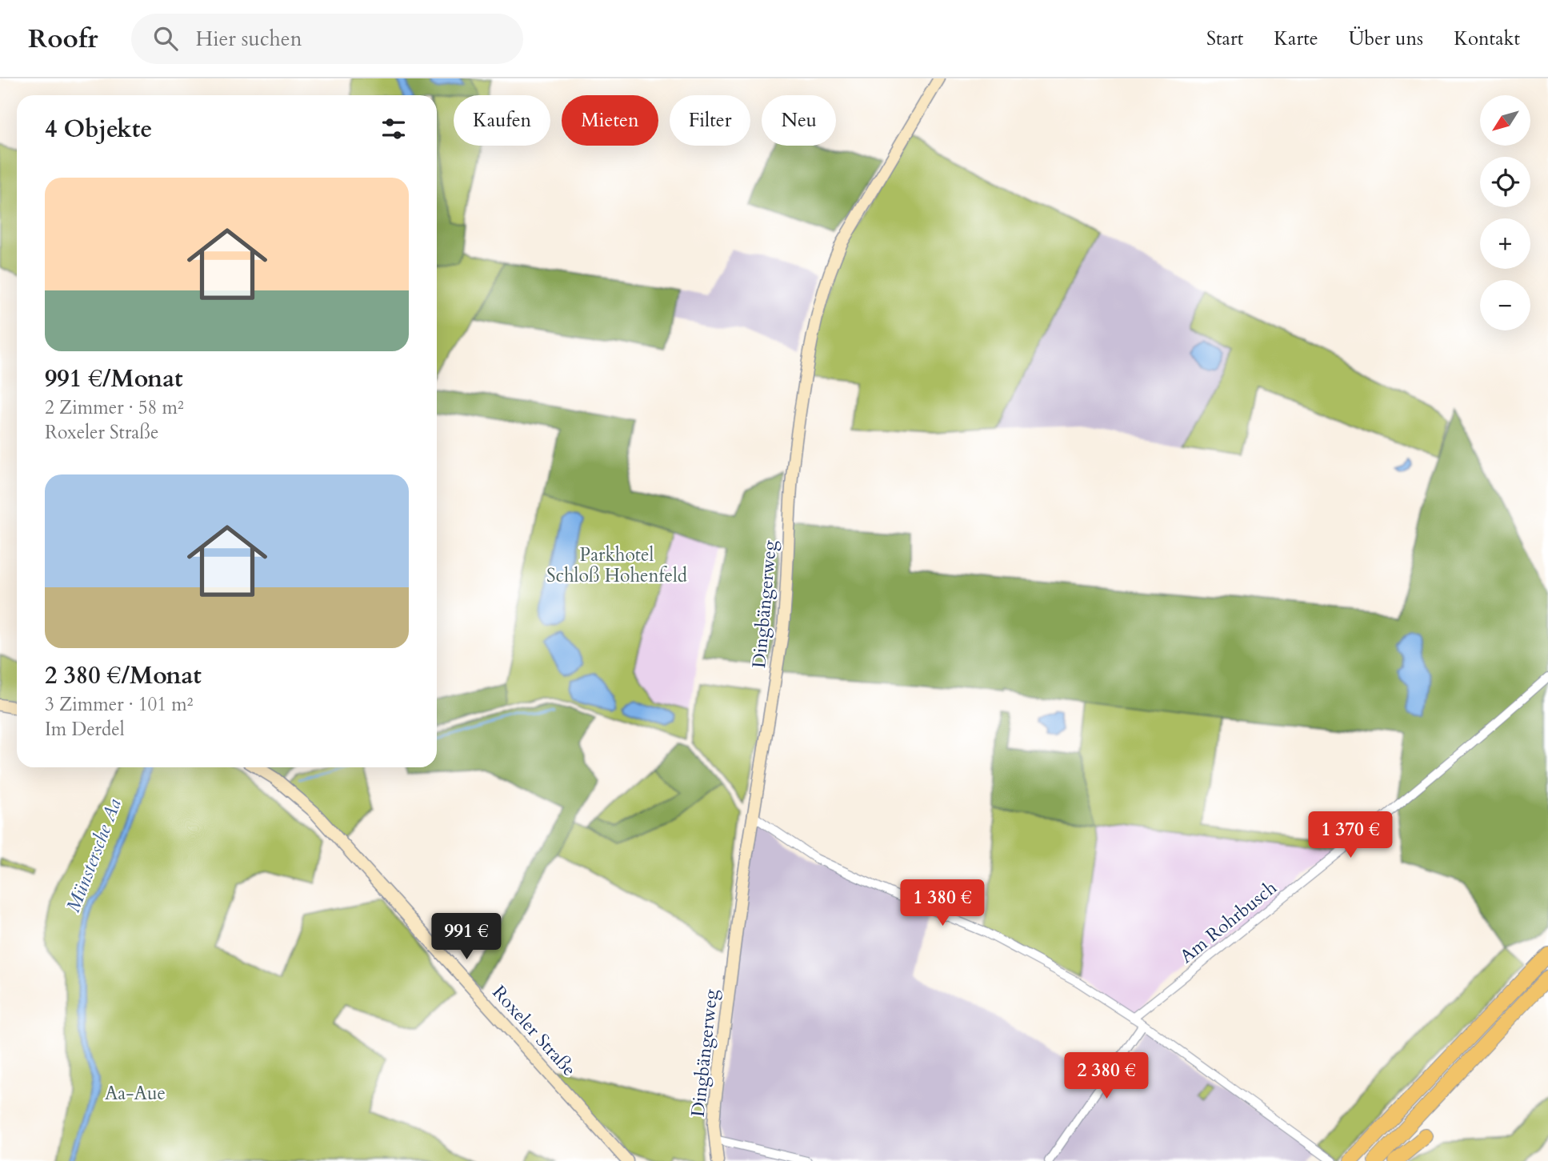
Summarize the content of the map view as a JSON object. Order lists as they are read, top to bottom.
{
  "streets": {
    "main road": ["Dingbängerweg", "Roxeler Straße"],
    "street": ["Am Rohrbusch"]
  },
  "water": ["Münstersche Aa"],
  "parks": ["Parkhotel Schloß Hohenfeld", "Aa-Aue"],
  "north": "bottom left",
  "page": {
    "header": "Roofr",
    "search": "Hier suchen",
    "nav": [
      "Start",
      "Karte",
      "Über uns",
      "Kontakt"
    ],
    "map_buttons": ["+", "−"],
    "chip": [
      "Kaufen",
      "Mieten",
      "Filter",
      "Neu"
    ],
    "heading": "4 Objekte",
    "list": [
      {
        "name": "991 €/Monat",
        "note": "2 Zimmer · 58 m² · Roxeler Straße"
      },
      {
        "name": "2 380 €/Monat",
        "note": "3 Zimmer · 101 m² · Im Derdel"
      }
    ],
    "price": [
      "1 370 €",
      "1 380 €",
      "991 €",
      "2 380 €"
    ]
  }
}
